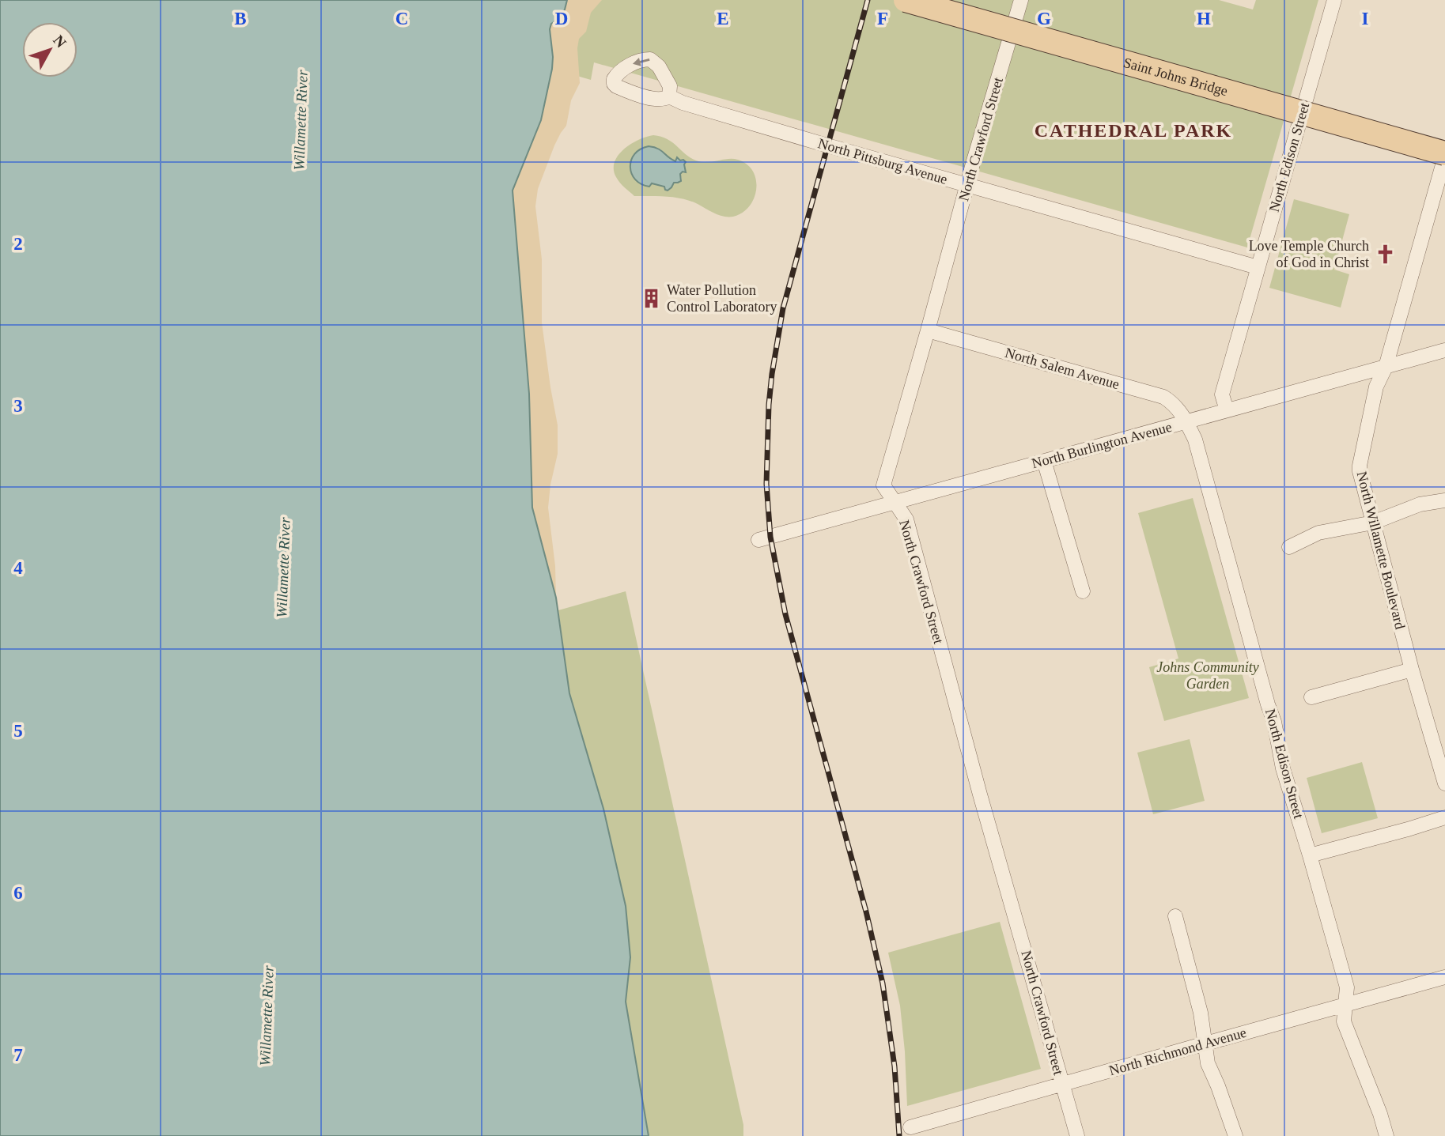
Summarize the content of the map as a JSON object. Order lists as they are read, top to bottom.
{
  "streets": {
    "main road": ["Saint Johns Bridge"],
    "street": [
      "North Crawford Street",
      "North Edison Street",
      "North Pittsburg Avenue",
      "North Salem Avenue",
      "North Burlington Avenue",
      "North Willamette Boulevard",
      "North Richmond Avenue"
    ]
  },
  "crossings": [
    ["Saint Johns Bridge", "North Willamette Boulevard"],
    ["North Crawford Street", "North Pittsburg Avenue"],
    ["North Crawford Street", "North Salem Avenue"],
    ["North Crawford Street", "North Burlington Avenue"],
    ["North Crawford Street", "North Richmond Avenue"],
    ["North Edison Street", "North Pittsburg Avenue"],
    ["North Edison Street", "North Salem Avenue"],
    ["North Edison Street", "North Burlington Avenue"],
    ["North Edison Street", "North Richmond Avenue"],
    ["North Salem Avenue", "North Burlington Avenue"],
    ["North Burlington Avenue", "North Willamette Boulevard"]
  ],
  "districts": ["CATHEDRAL PARK"],
  "water": ["Willamette River"],
  "parks": ["Johns Community Garden"],
  "places": {
    "church": ["Love Temple Church of God in Christ"],
    "building": ["Water Pollution Control Laboratory"]
  },
  "north": "top right",
  "grid": {
    "columns": [
      "B",
      "C",
      "D",
      "E",
      "F",
      "G",
      "H",
      "I"
    ],
    "rows": [
      "2",
      "3",
      "4",
      "5",
      "6",
      "7"
    ]
  }
}
